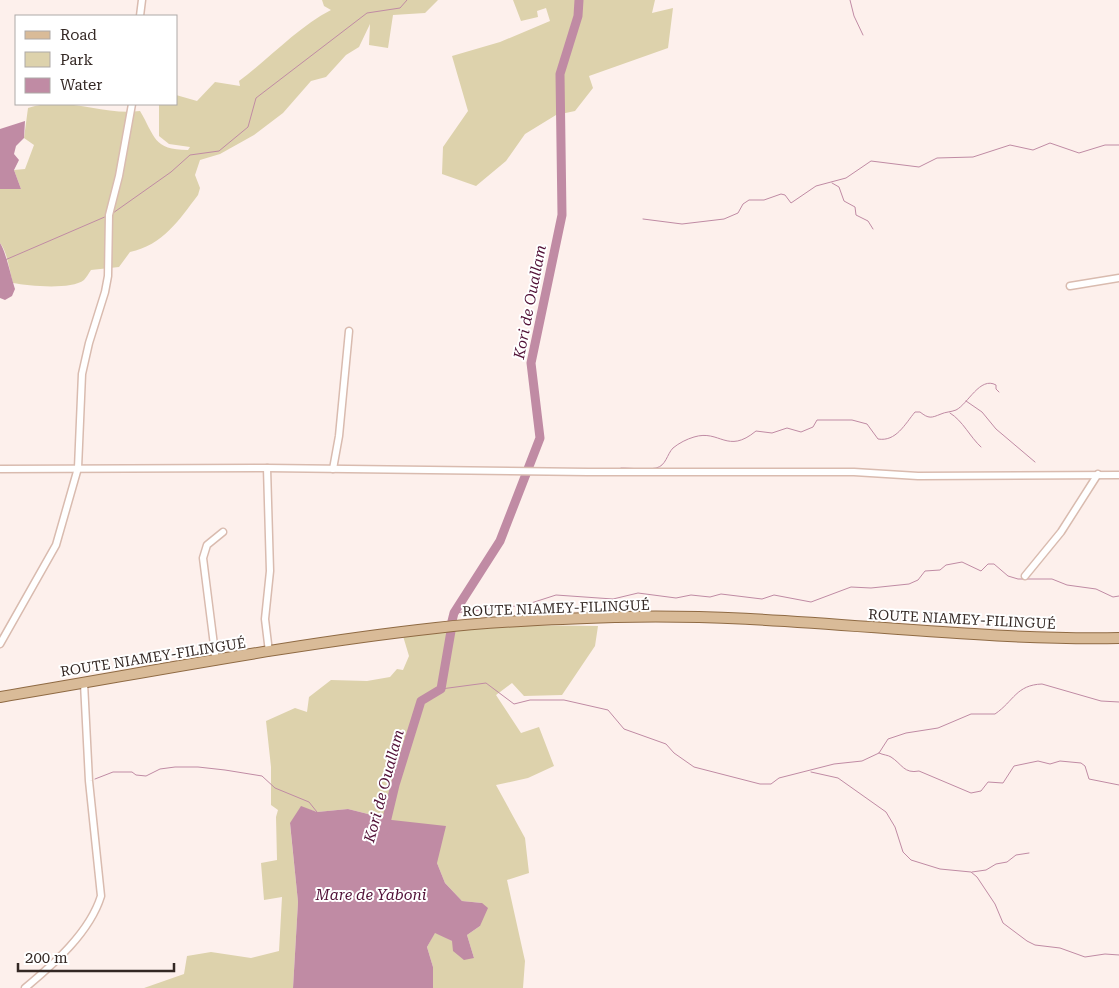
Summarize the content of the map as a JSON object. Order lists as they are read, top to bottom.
{
  "streets": {
    "main road": ["ROUTE NIAMEY-FILINGUÉ"]
  },
  "water": ["Kori de Ouallam", "Mare de Yaboni"],
  "legend": ["Road", "Park", "Water"],
  "scale_bar": "200 m"
}
